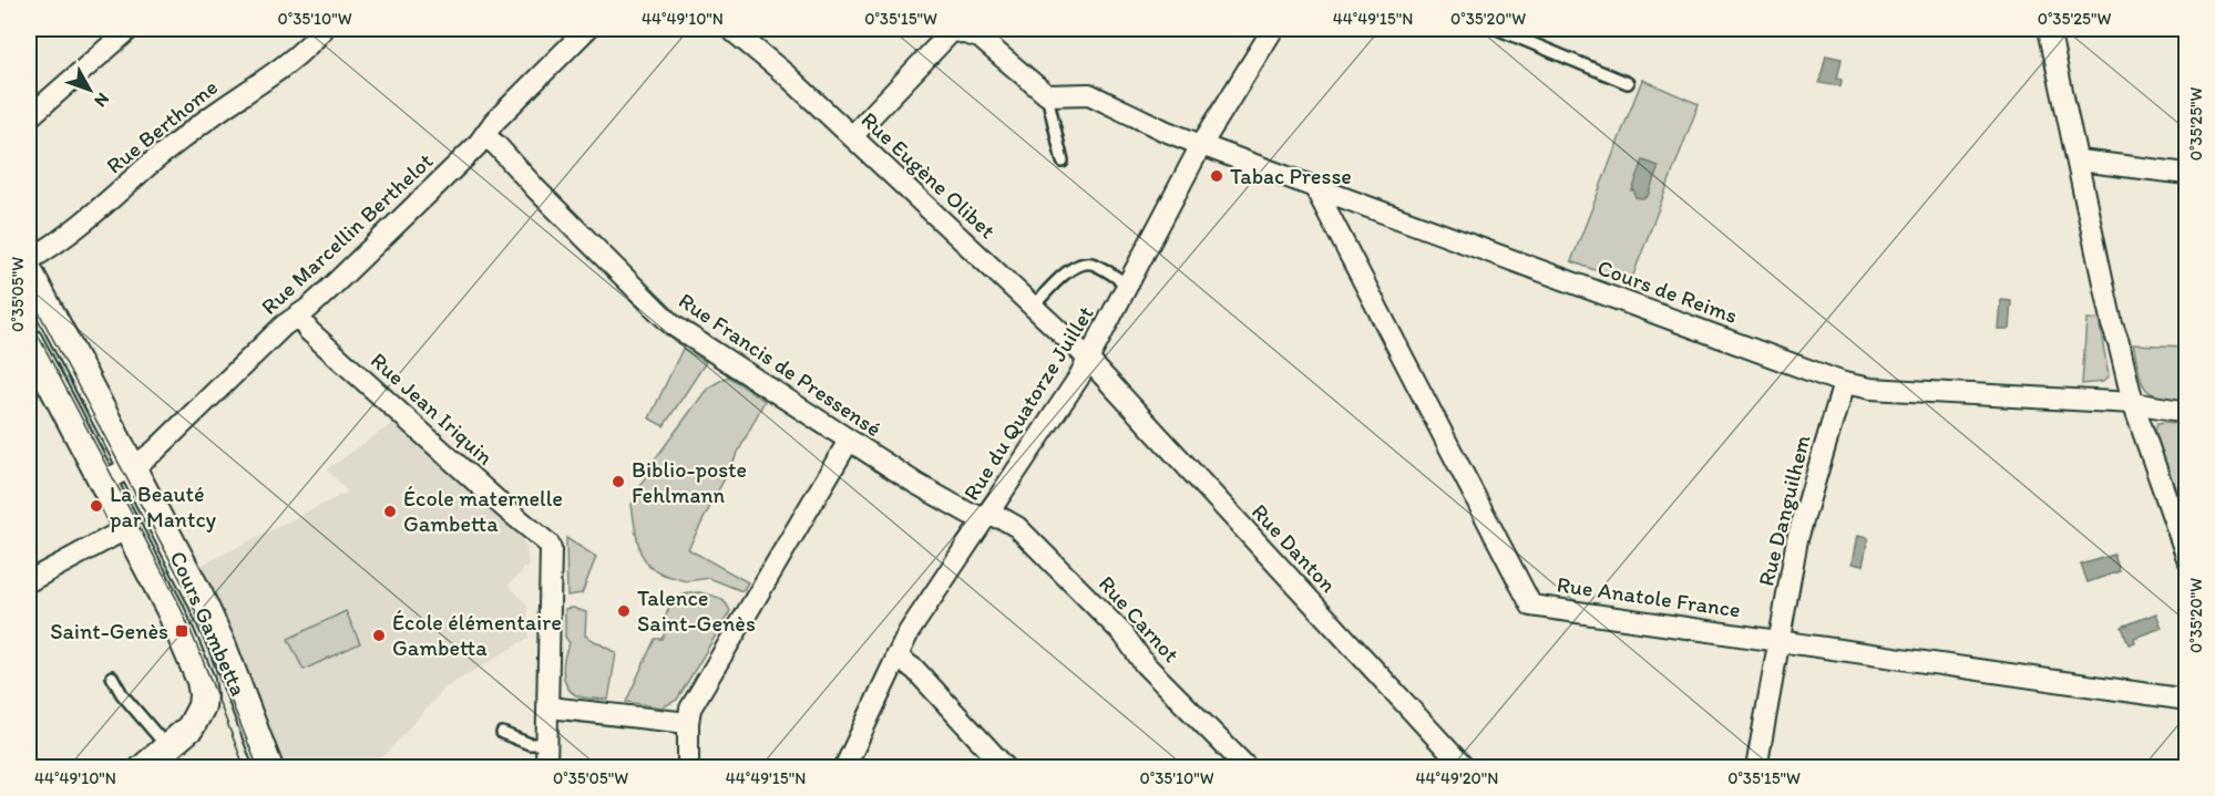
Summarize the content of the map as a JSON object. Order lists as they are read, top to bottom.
{
  "streets": {
    "main road": ["Cours Gambetta"],
    "street": [
      "Rue Berthome",
      "Rue Eugène Olibet",
      "Rue Marcellin Berthelot",
      "Cours de Reims",
      "Rue Francis de Pressensé",
      "Rue du Quatorze Juillet",
      "Rue Jean Iriquin",
      "Rue Danguilhem",
      "Rue Danton",
      "Rue Anatole France",
      "Rue Carnot"
    ]
  },
  "crossings": [
    ["Rue Eugène Olibet", "Rue du Quatorze Juillet"],
    ["Rue Eugène Olibet", "Rue Danton"],
    ["Rue Marcellin Berthelot", "Rue Francis de Pressensé"],
    ["Rue Marcellin Berthelot", "Rue Jean Iriquin"],
    ["Rue Marcellin Berthelot", "Cours Gambetta"],
    ["Cours de Reims", "Rue du Quatorze Juillet"],
    ["Cours de Reims", "Rue Danguilhem"],
    ["Cours de Reims", "Rue Anatole France"],
    ["Rue Francis de Pressensé", "Rue du Quatorze Juillet"],
    ["Rue Francis de Pressensé", "Rue Carnot"],
    ["Rue du Quatorze Juillet", "Rue Danton"],
    ["Rue du Quatorze Juillet", "Rue Carnot"],
    ["Rue Danguilhem", "Rue Anatole France"]
  ],
  "places": {
    "other": [
      "Tabac Presse",
      "Biblio-poste Fehlmann",
      "La Beauté par Mantcy",
      "École maternelle Gambetta",
      "Talence Saint-Genès",
      "École élémentaire Gambetta"
    ],
    "transit": ["Saint-Genès"]
  },
  "north": "bottom right",
  "coordinates": [
    "0°35'10\"W",
    "44°49'10\"N",
    "0°35'15\"W",
    "44°49'15\"N",
    "0°35'20\"W",
    "0°35'25\"W",
    "0°35'05\"W",
    "44°49'20\"N"
  ]
}
